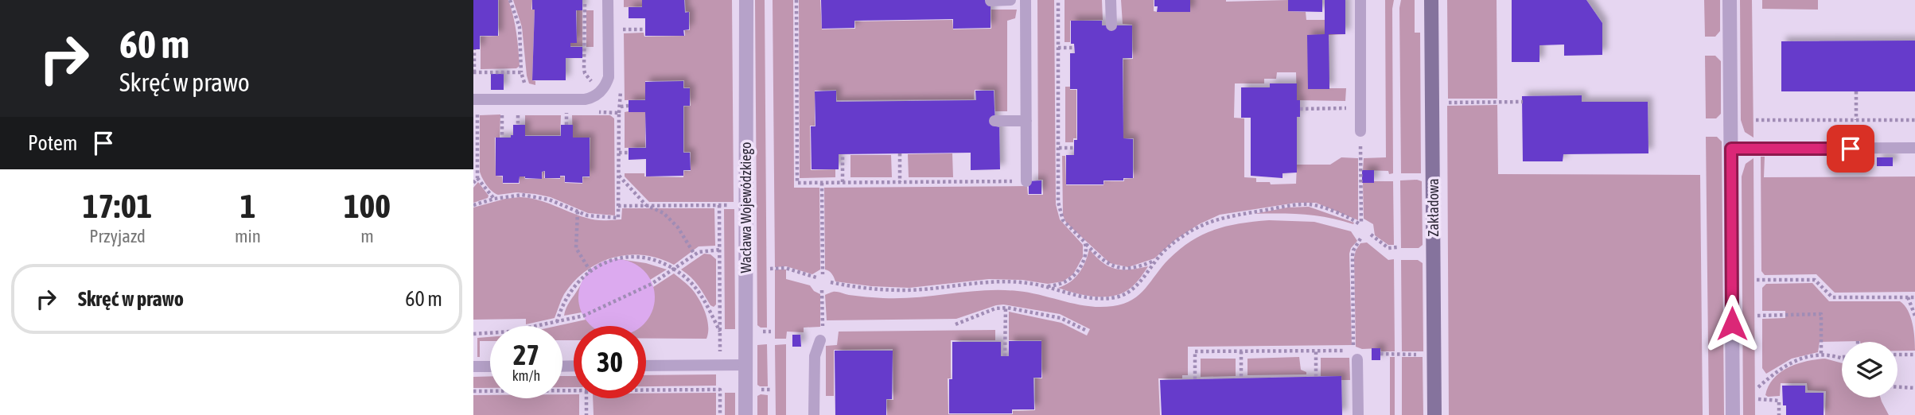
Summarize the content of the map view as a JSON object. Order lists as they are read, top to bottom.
{
  "streets": {
    "street": ["Wacława Wojewódzkiego", "Zakładowa"]
  },
  "page": {
    "turn": ["60 m", "Skręć w prawo"],
    "then": "Potem",
    "eta": [
      "17:01",
      "Przyjazd",
      "1",
      "min",
      "100",
      "m"
    ],
    "list": [
      {
        "name": "Skręć w prawo",
        "value": "60 m"
      }
    ],
    "speed": "27 km/h",
    "limit": "30"
  }
}
